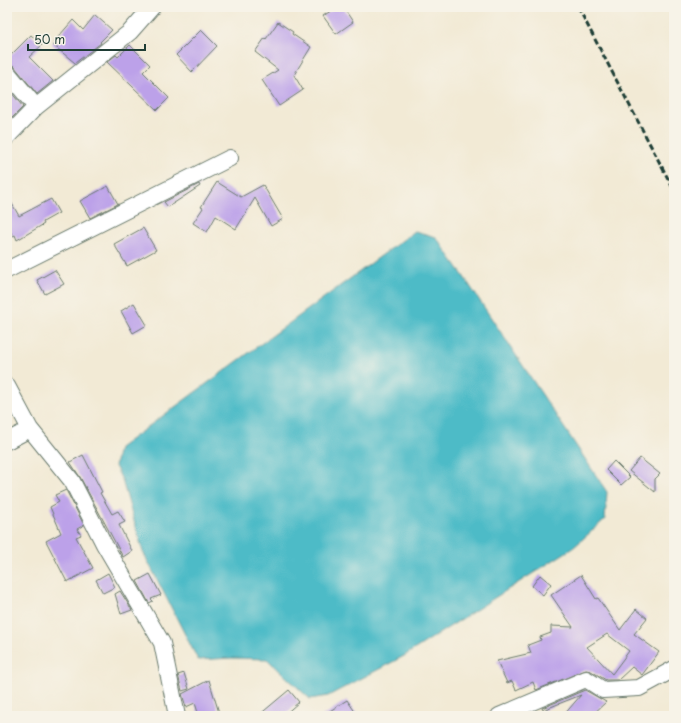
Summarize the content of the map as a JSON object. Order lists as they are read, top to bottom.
{
  "scale_bar": "50 m"
}
